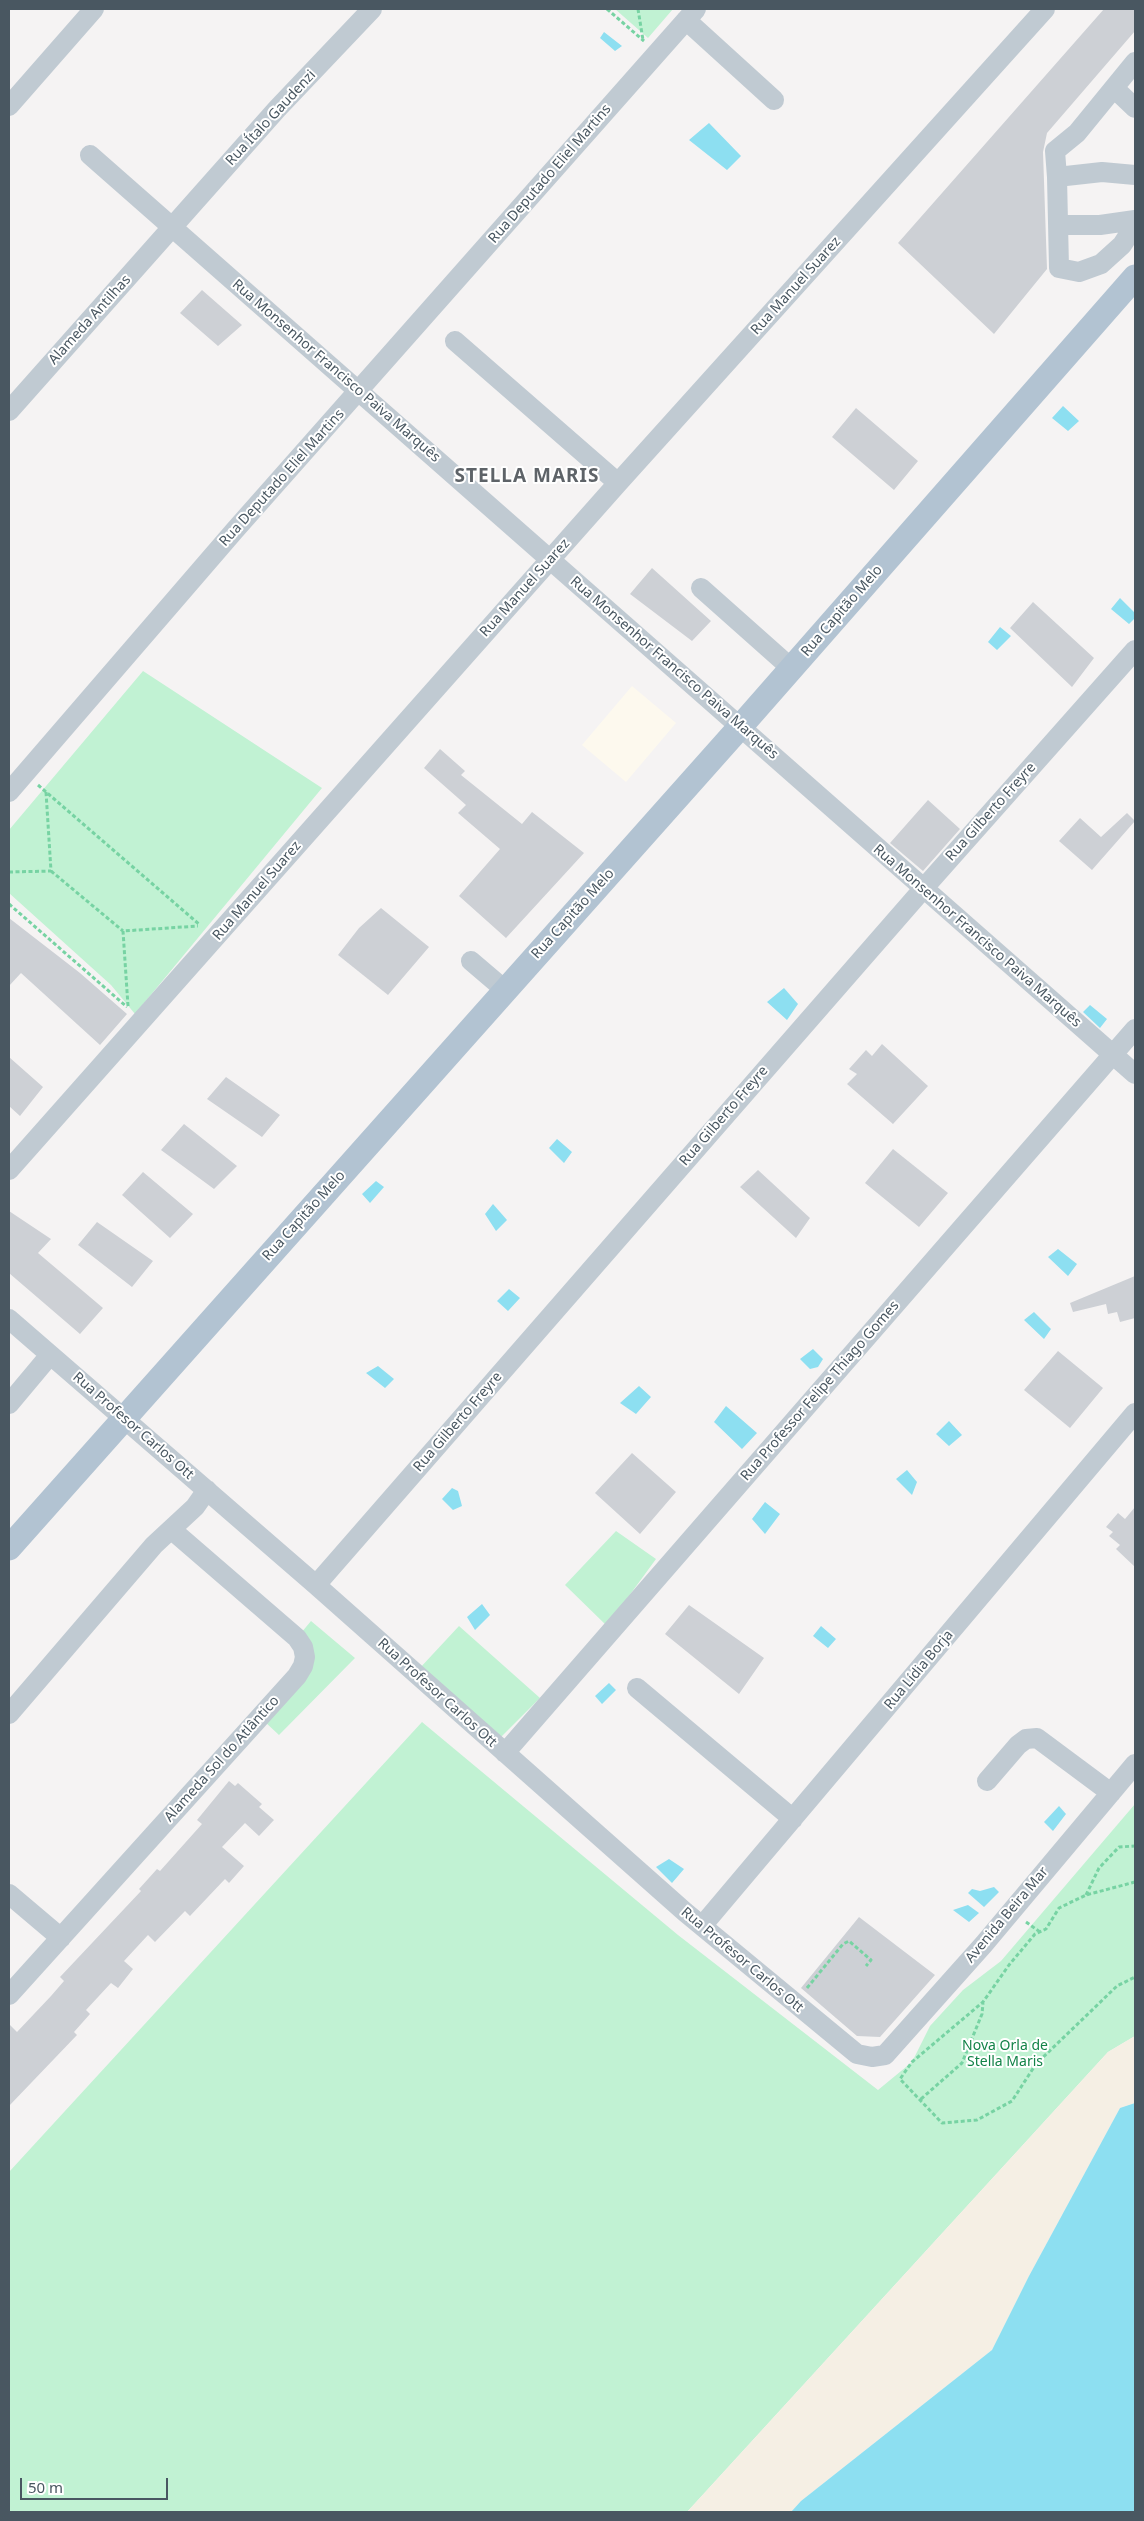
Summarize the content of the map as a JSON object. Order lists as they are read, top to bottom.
{
  "streets": {
    "main road": ["Rua Capitão Melo"],
    "street": [
      "Rua Ítalo Gaudenzi",
      "Rua Deputado Eliel Martins",
      "Rua Manuel Suarez",
      "Alameda Antilhas",
      "Rua Monsenhor Francisco Paiva Marquês",
      "Rua Gilberto Freyre",
      "Rua Professor Felipe Thiago Gomes",
      "Rua Profesor Carlos Ott",
      "Rua Lídia Borja",
      "Alameda Sol do Atlântico",
      "Avenida Beira Mar"
    ]
  },
  "crossings": [
    ["Rua Ítalo Gaudenzi", "Alameda Antilhas"],
    ["Rua Ítalo Gaudenzi", "Rua Monsenhor Francisco Paiva Marquês"],
    ["Rua Deputado Eliel Martins", "Rua Monsenhor Francisco Paiva Marquês"],
    ["Rua Manuel Suarez", "Rua Monsenhor Francisco Paiva Marquês"],
    ["Alameda Antilhas", "Rua Monsenhor Francisco Paiva Marquês"],
    ["Rua Monsenhor Francisco Paiva Marquês", "Rua Capitão Melo"],
    ["Rua Monsenhor Francisco Paiva Marquês", "Rua Gilberto Freyre"],
    ["Rua Monsenhor Francisco Paiva Marquês", "Rua Professor Felipe Thiago Gomes"],
    ["Rua Capitão Melo", "Rua Profesor Carlos Ott"],
    ["Rua Gilberto Freyre", "Rua Profesor Carlos Ott"],
    ["Rua Professor Felipe Thiago Gomes", "Rua Profesor Carlos Ott"],
    ["Rua Profesor Carlos Ott", "Rua Lídia Borja"],
    ["Rua Profesor Carlos Ott", "Avenida Beira Mar"]
  ],
  "districts": ["STELLA MARIS"],
  "parks": ["Nova Orla de Stella Maris"],
  "scale_bar": "50 m"
}
